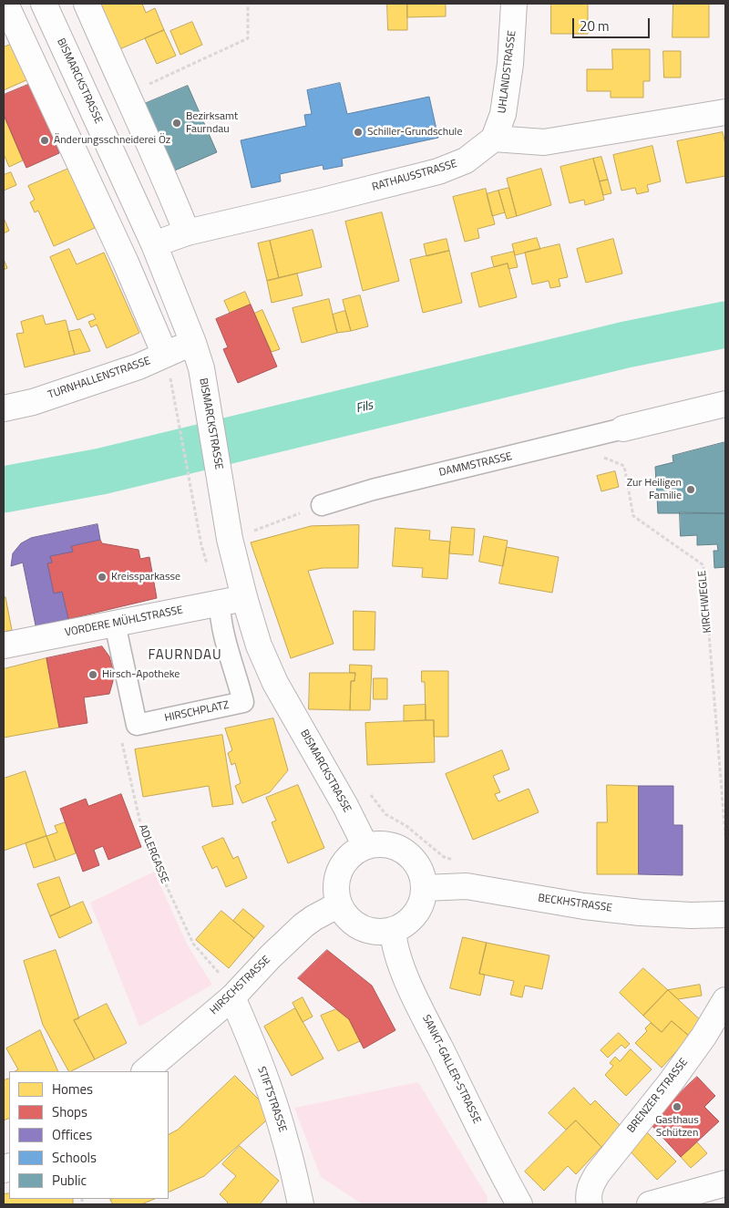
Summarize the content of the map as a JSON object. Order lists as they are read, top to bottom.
{
  "streets": {
    "street": [
      "UHLANDSTRASSE",
      "BISMARCKSTRASSE",
      "RATHAUSSTRASSE",
      "TURNHALLENSTRASSE",
      "DAMMSTRASSE",
      "VORDERE MÜHLSTRASSE",
      "HIRSCHPLATZ",
      "BECKHSTRASSE",
      "HIRSCHSTRASSE",
      "SANKT-GALLER-STRASSE",
      "BRENZER STRASSE",
      "STIFTSTRASSE"
    ],
    "path": ["KIRCHWEGLE", "ADLERGASSE"]
  },
  "crossings": [
    ["UHLANDSTRASSE", "RATHAUSSTRASSE"],
    ["BISMARCKSTRASSE", "RATHAUSSTRASSE"],
    ["BISMARCKSTRASSE", "TURNHALLENSTRASSE"],
    ["BISMARCKSTRASSE", "VORDERE MÜHLSTRASSE"],
    ["BISMARCKSTRASSE", "BECKHSTRASSE"],
    ["BISMARCKSTRASSE", "HIRSCHSTRASSE"],
    ["BISMARCKSTRASSE", "SANKT-GALLER-STRASSE"],
    ["DAMMSTRASSE", "KIRCHWEGLE"],
    ["VORDERE MÜHLSTRASSE", "HIRSCHPLATZ"],
    ["HIRSCHPLATZ", "ADLERGASSE"],
    ["ADLERGASSE", "HIRSCHSTRASSE"],
    ["ADLERGASSE", "STIFTSTRASSE"],
    ["BECKHSTRASSE", "HIRSCHSTRASSE"],
    ["BECKHSTRASSE", "SANKT-GALLER-STRASSE"],
    ["HIRSCHSTRASSE", "SANKT-GALLER-STRASSE"],
    ["HIRSCHSTRASSE", "STIFTSTRASSE"]
  ],
  "districts": ["FAURNDAU"],
  "water": ["Fils"],
  "places": [
    "Bezirksamt Faurndau",
    "Schiller-Grundschule",
    "Änderungsschneiderei Öz",
    "Zur Heiligen Familie",
    "Kreissparkasse",
    "Hirsch-Apotheke",
    "Gasthaus Schützen"
  ],
  "legend": [
    "Homes",
    "Shops",
    "Offices",
    "Schools",
    "Public"
  ],
  "scale_bar": "20 m"
}
